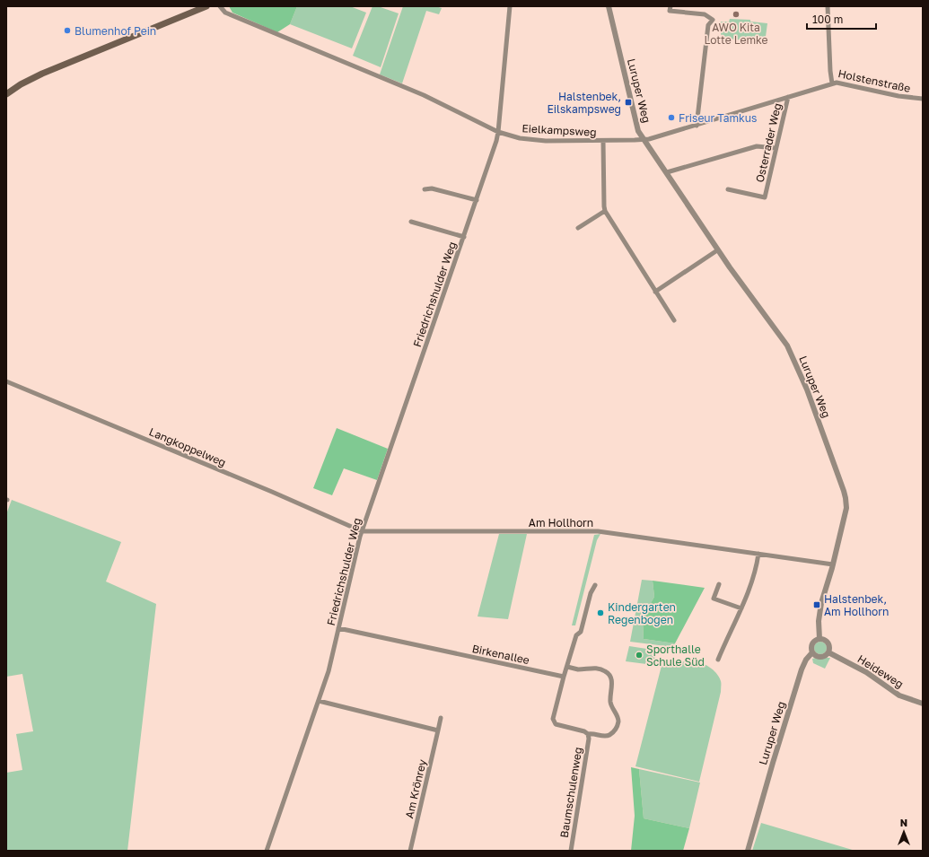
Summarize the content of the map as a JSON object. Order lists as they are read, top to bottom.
{
  "streets": {
    "street": [
      "Holstenstraße",
      "Luruper Weg",
      "Eielkampsweg",
      "Osterrader Weg",
      "Friedrichshulder Weg",
      "Langkoppelweg",
      "Am Hollhorn",
      "Birkenallee",
      "Heideweg",
      "Am Krönrey",
      "Baumschulenweg"
    ]
  },
  "crossings": [
    ["Holstenstraße", "Eielkampsweg"],
    ["Luruper Weg", "Eielkampsweg"],
    ["Luruper Weg", "Am Hollhorn"],
    ["Luruper Weg", "Heideweg"],
    ["Eielkampsweg", "Osterrader Weg"],
    ["Eielkampsweg", "Friedrichshulder Weg"],
    ["Friedrichshulder Weg", "Langkoppelweg"],
    ["Friedrichshulder Weg", "Am Hollhorn"],
    ["Friedrichshulder Weg", "Birkenallee"],
    ["Langkoppelweg", "Am Hollhorn"],
    ["Birkenallee", "Baumschulenweg"]
  ],
  "places": {
    "other": [
      "AWO Kita Lotte Lemke",
      "Blumenhof Pein",
      "Friseur Tamkus",
      "Kindergarten Regenbogen",
      "Sporthalle Schule Süd"
    ],
    "transit": ["Halstenbek, Eilskampsweg", "Halstenbek, Am Hollhorn"]
  },
  "scale_bar": "100 m",
  "north": "top"
}
